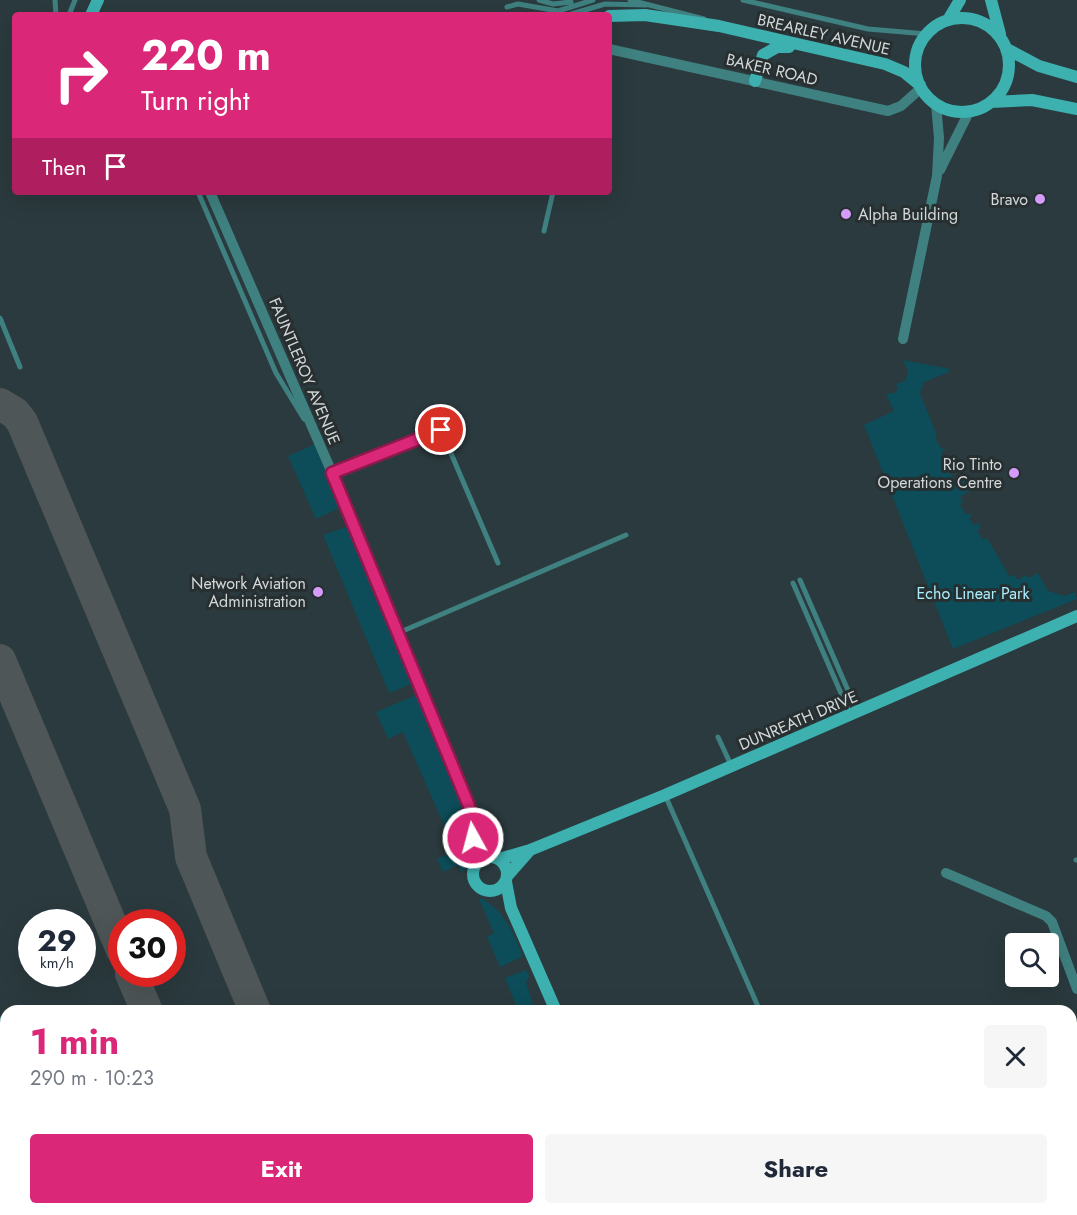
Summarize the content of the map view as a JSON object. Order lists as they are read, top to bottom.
{
  "streets": {
    "main road": ["BREARLEY AVENUE", "DUNREATH DRIVE"],
    "street": ["BAKER ROAD", "FAUNTLEROY AVENUE"]
  },
  "crossings": [
    ["BREARLEY AVENUE", "BAKER ROAD"],
    ["FAUNTLEROY AVENUE", "DUNREATH DRIVE"]
  ],
  "parks": ["Echo Linear Park"],
  "places": [
    "Bravo",
    "Alpha Building",
    "Rio Tinto Operations Centre",
    "Network Aviation Administration"
  ],
  "page": {
    "turn": ["220 m", "Turn right"],
    "then": "Then",
    "speed": "29 km/h",
    "limit": "30",
    "heading": ["1 min", "290 m · 10:23"],
    "buttons": ["Exit", "Share"]
  }
}
